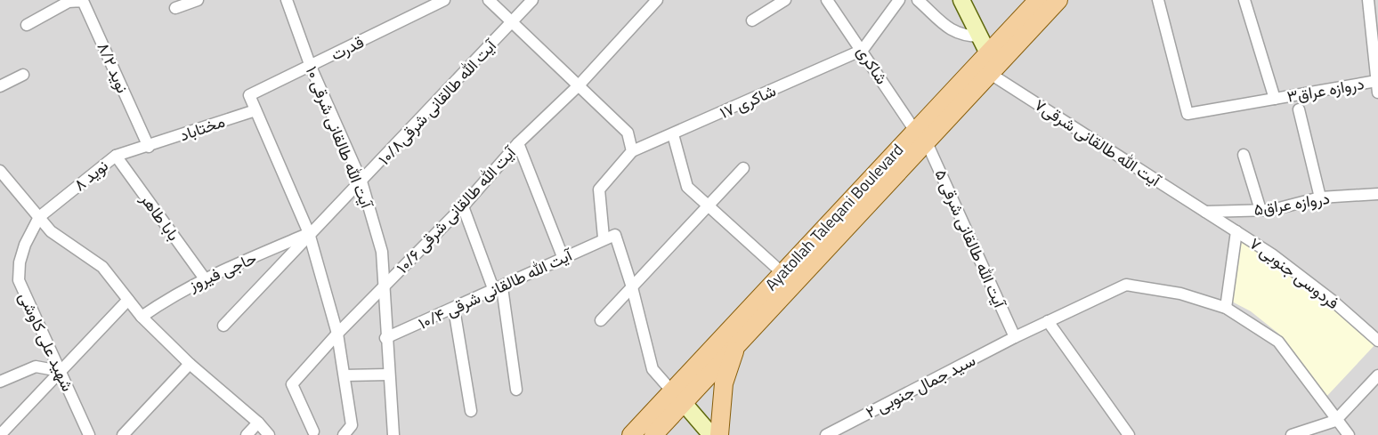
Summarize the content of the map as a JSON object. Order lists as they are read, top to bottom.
{
  "streets": {
    "main road": ["Ayatollah Taleqani Boulevard"],
    "street": [
      "قدرت",
      "شاکری",
      "نوید ۸/۲",
      "دروازه عراق۳",
      "شاکری ۱۷",
      "آیت الله طالقانی شرقی۱۰/۸",
      "مختاباد",
      "آیت الله طالقانی شرقی ۱۰",
      "آیت الله طالقانی شرقی۷",
      "نوید ۸",
      "دروازه عراق۵",
      "آیت الله طالقانی شرقی ۱۰/۶",
      "بابا طاهر",
      "آیت الله طالقانی شرقی ۵",
      "حاجی فیروز",
      "فردوسی جنوبی ۷",
      "آیت الله طالقانی شرقی ۱۰/۴",
      "شهید علی کاوشی",
      "سید جمال جنوبی ۲"
    ]
  },
  "crossings": [
    ["قدرت", "مختاباد"],
    ["قدرت", "آیت الله طالقانی شرقی ۱۰"],
    ["شاکری", "شاکری ۱۷"],
    ["شاکری", "Ayatollah Taleqani Boulevard"],
    ["شاکری", "آیت الله طالقانی شرقی ۵"],
    ["نوید ۸/۲", "مختاباد"],
    ["نوید ۸/۲", "نوید ۸"],
    ["آیت الله طالقانی شرقی۱۰/۸", "آیت الله طالقانی شرقی ۱۰"],
    ["آیت الله طالقانی شرقی۱۰/۸", "حاجی فیروز"],
    ["مختاباد", "نوید ۸"],
    ["آیت الله طالقانی شرقی ۱۰", "آیت الله طالقانی شرقی ۱۰/۶"],
    ["آیت الله طالقانی شرقی ۱۰", "آیت الله طالقانی شرقی ۱۰/۴"],
    ["آیت الله طالقانی شرقی۷", "دروازه عراق۵"],
    ["آیت الله طالقانی شرقی۷", "Ayatollah Taleqani Boulevard"],
    ["آیت الله طالقانی شرقی۷", "فردوسی جنوبی ۷"],
    ["نوید ۸", "بابا طاهر"],
    ["نوید ۸", "شهید علی کاوشی"],
    ["دروازه عراق۵", "فردوسی جنوبی ۷"],
    ["بابا طاهر", "حاجی فیروز"],
    ["Ayatollah Taleqani Boulevard", "آیت الله طالقانی شرقی ۵"],
    ["آیت الله طالقانی شرقی ۵", "سید جمال جنوبی ۲"]
  ]
}
